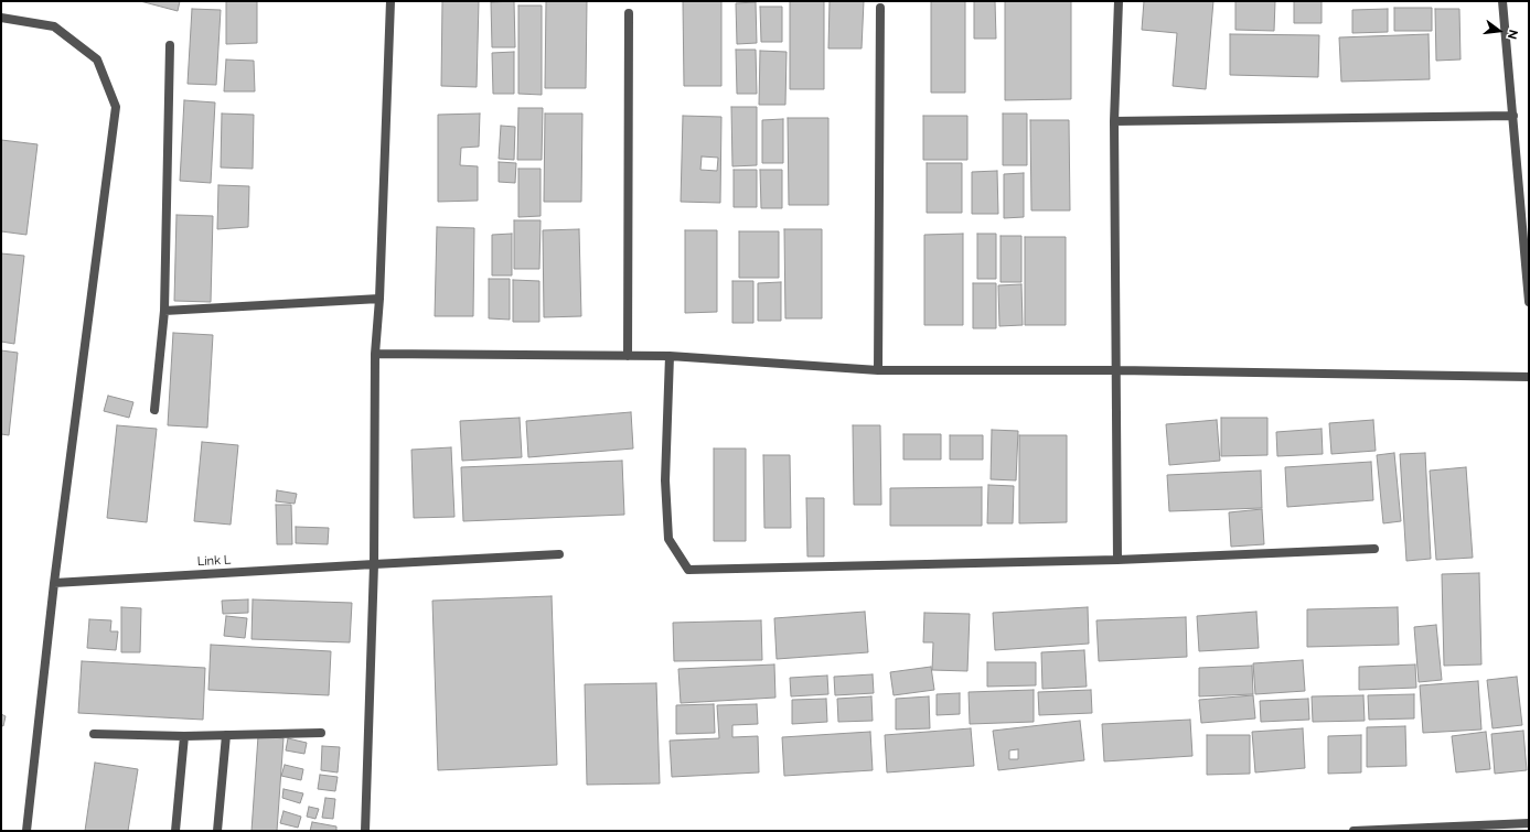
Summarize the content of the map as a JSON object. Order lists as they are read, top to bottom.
{
  "streets": {
    "street": ["Link L"]
  },
  "north": "right"
}
